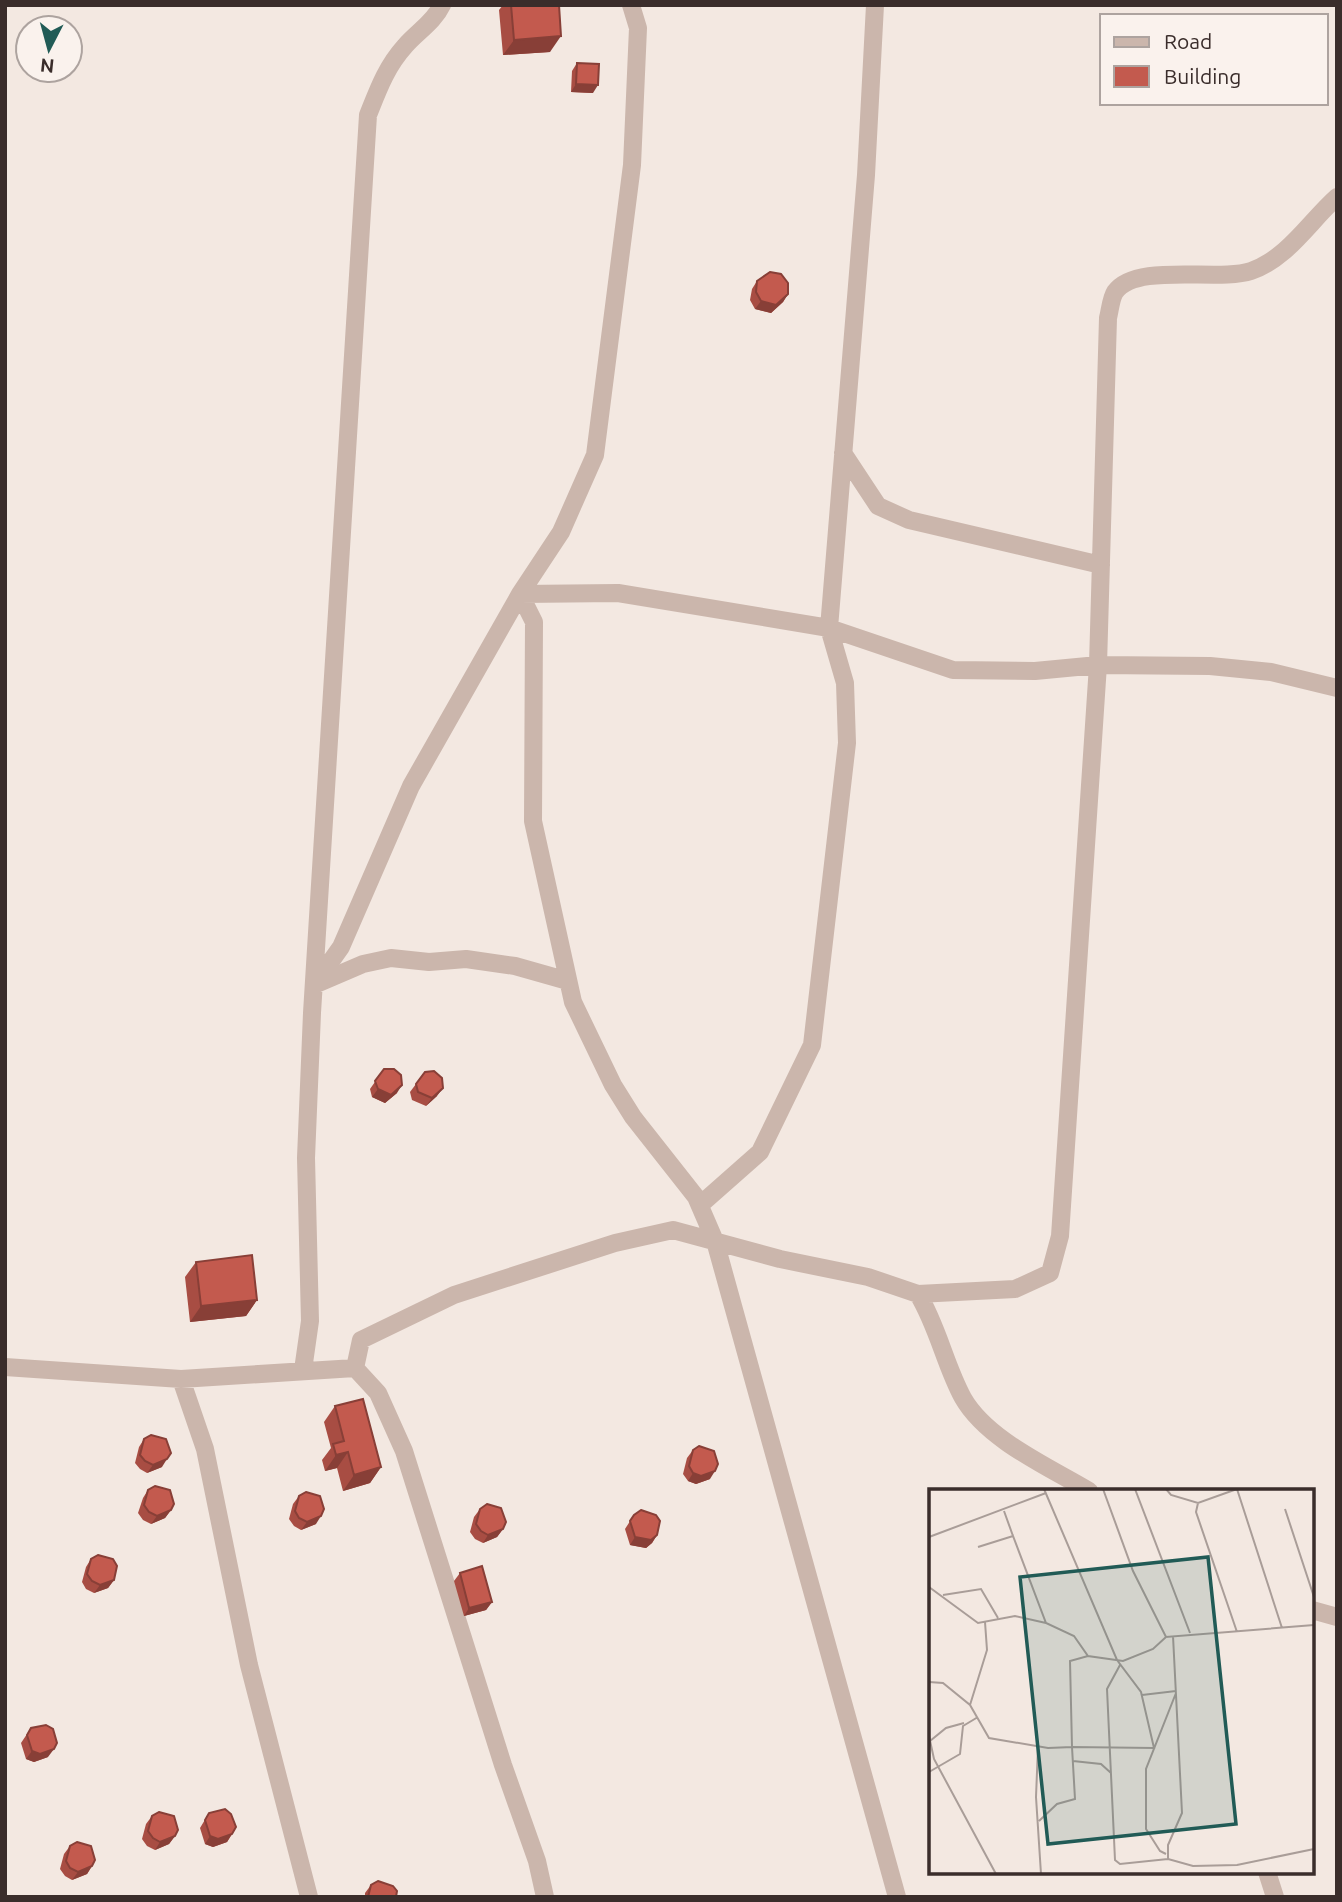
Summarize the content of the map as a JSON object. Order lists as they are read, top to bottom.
{
  "legend": ["Road", "Building"],
  "north": "bottom"
}
